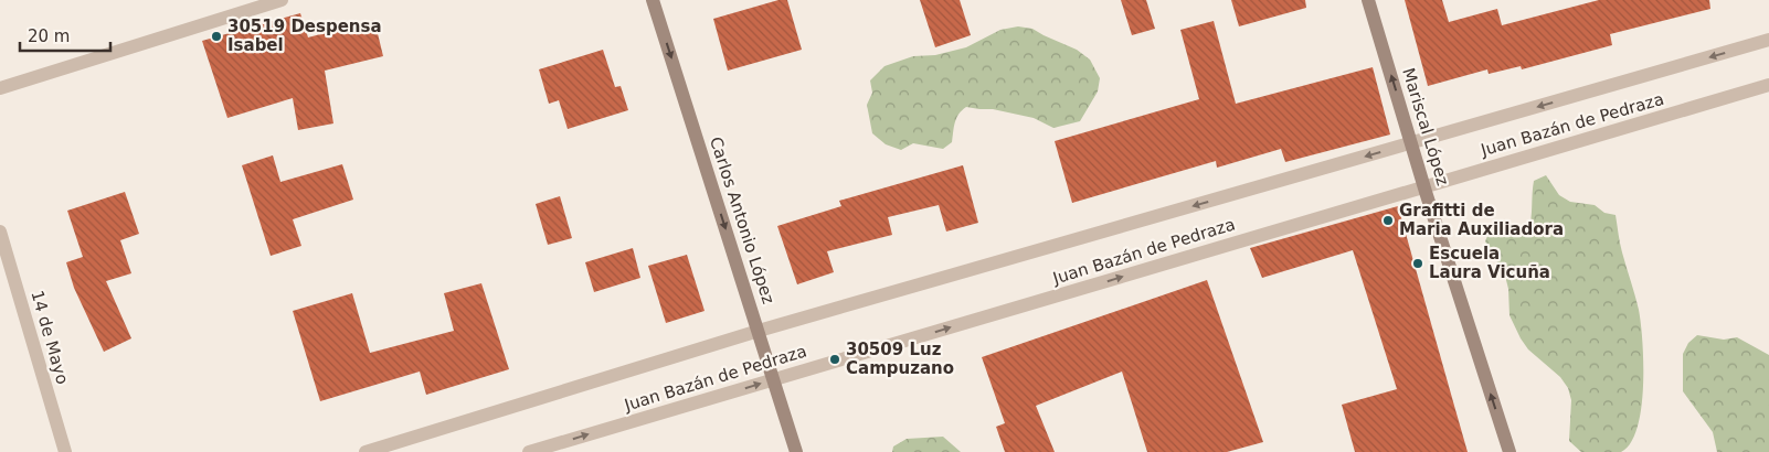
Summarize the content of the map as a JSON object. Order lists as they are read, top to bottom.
{
  "streets": {
    "main road": ["Mariscal López", "Carlos Antonio López"],
    "street": ["Juan Bazán de Pedraza", "14 de Mayo"]
  },
  "crossings": [
    ["Juan Bazán de Pedraza", "Mariscal López"],
    ["Juan Bazán de Pedraza", "Carlos Antonio López"]
  ],
  "one_way": ["Mariscal López", "Carlos Antonio López"],
  "places": [
    "30519 Despensa Isabel",
    "Grafitti de Maria Auxiliadora",
    "Escuela Laura Vicuña",
    "30509 Luz Campuzano"
  ],
  "scale_bar": "20 m"
}
